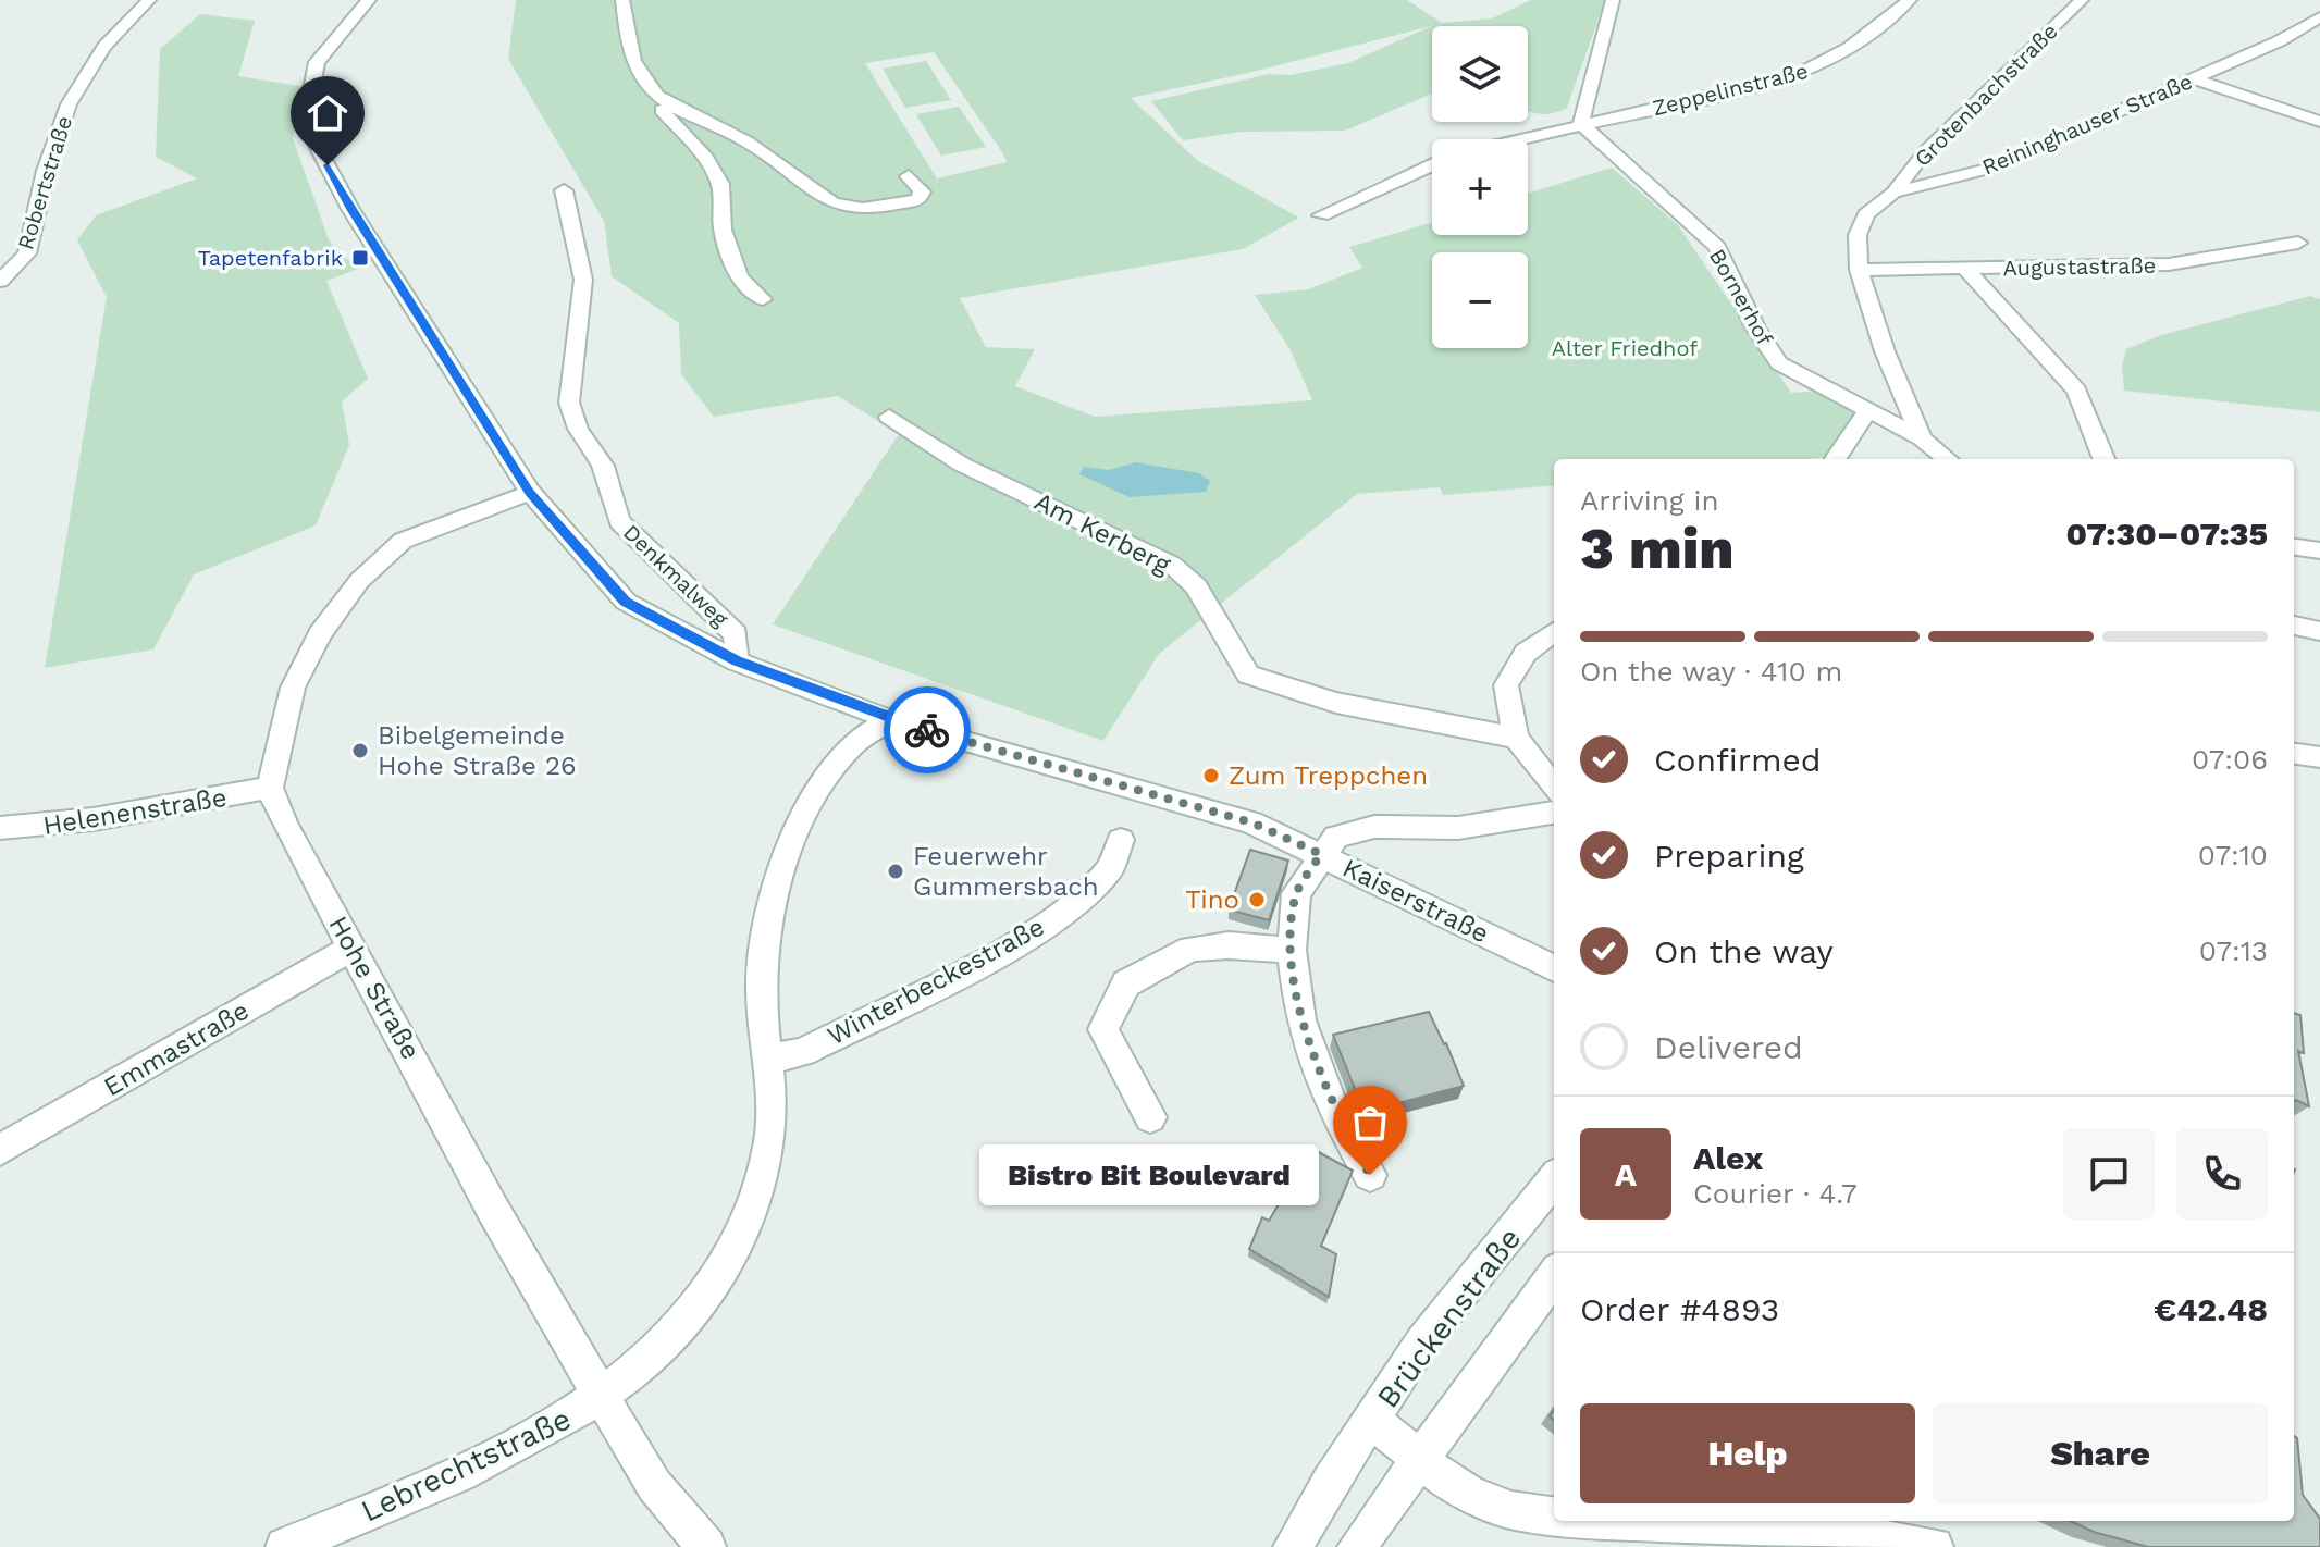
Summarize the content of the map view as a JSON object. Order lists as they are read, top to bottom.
{
  "streets": {
    "street": [
      "Zeppelinstraße",
      "Grotenbachstraße",
      "Reininghauser Straße",
      "Robertstraße",
      "Augustastraße",
      "Bornerhof",
      "Am Kerberg",
      "Denkmalweg",
      "Helenenstraße",
      "Kaiserstraße",
      "Winterbeckestraße",
      "Hohe Straße",
      "Emmastraße",
      "Brückenstraße",
      "Lebrechtstraße"
    ]
  },
  "crossings": [
    ["Zeppelinstraße", "Bornerhof"],
    ["Grotenbachstraße", "Reininghauser Straße"],
    ["Denkmalweg", "Kaiserstraße"],
    ["Helenenstraße", "Hohe Straße"],
    ["Kaiserstraße", "Lebrechtstraße"],
    ["Winterbeckestraße", "Lebrechtstraße"],
    ["Hohe Straße", "Emmastraße"],
    ["Hohe Straße", "Lebrechtstraße"]
  ],
  "parks": ["Alter Friedhof"],
  "places": {
    "transit": ["Tapetenfabrik"],
    "other": [
      "Bibelgemeinde Hohe Straße 26",
      "Zum Treppchen",
      "Feuerwehr Gummersbach",
      "Tino",
      "Bistro Bit Boulevard"
    ]
  },
  "page": {
    "map_buttons": ["+", "−"],
    "heading": ["3 min", "Arriving in", "07:30–07:35"],
    "panel": [
      "Alex",
      "Courier · 4.7",
      "Order #4893",
      "€42.48"
    ],
    "bar": "On the way · 410 m",
    "list": [
      ["Confirmed", "07:06"],
      ["Preparing", "07:10"],
      ["On the way", "07:13"],
      "Delivered"
    ],
    "round": "A",
    "bubble": "Bistro Bit Boulevard",
    "buttons": ["Help", "Share"]
  }
}
